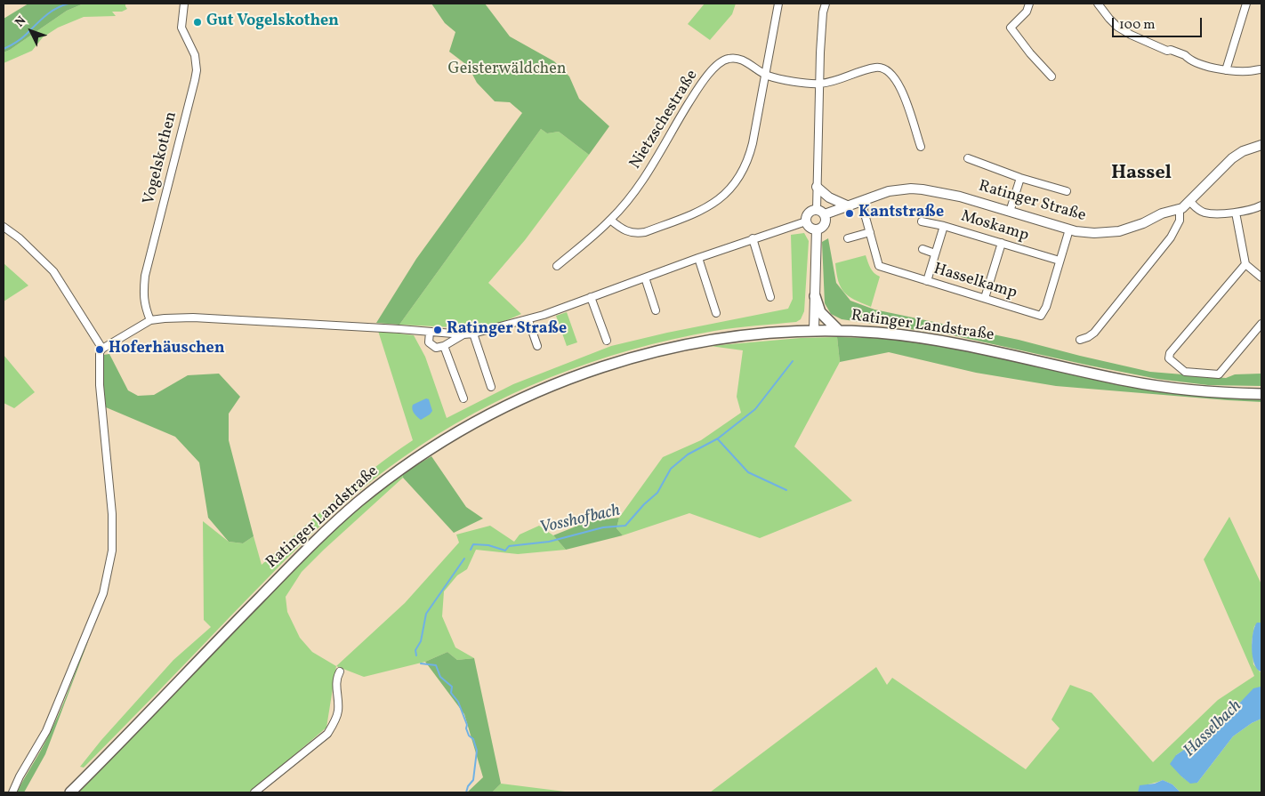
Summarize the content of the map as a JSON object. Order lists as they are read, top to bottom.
{
  "streets": {
    "main road": ["Ratinger Landstraße"],
    "street": [
      "Nietzschestraße",
      "Vogelskothen",
      "Ratinger Straße",
      "Moskamp",
      "Hasselkamp"
    ]
  },
  "crossings": [
    ["Ratinger Straße", "Hasselkamp"],
    ["Moskamp", "Hasselkamp"]
  ],
  "districts": ["Hassel"],
  "water": ["Vosshofbach", "Hasselbach"],
  "parks": ["Geisterwäldchen"],
  "places": [
    "Gut Vogelskothen",
    "Kantstraße",
    "Ratinger Straße",
    "Hoferhäuschen"
  ],
  "scale_bar": "100 m",
  "north": "top left"
}
